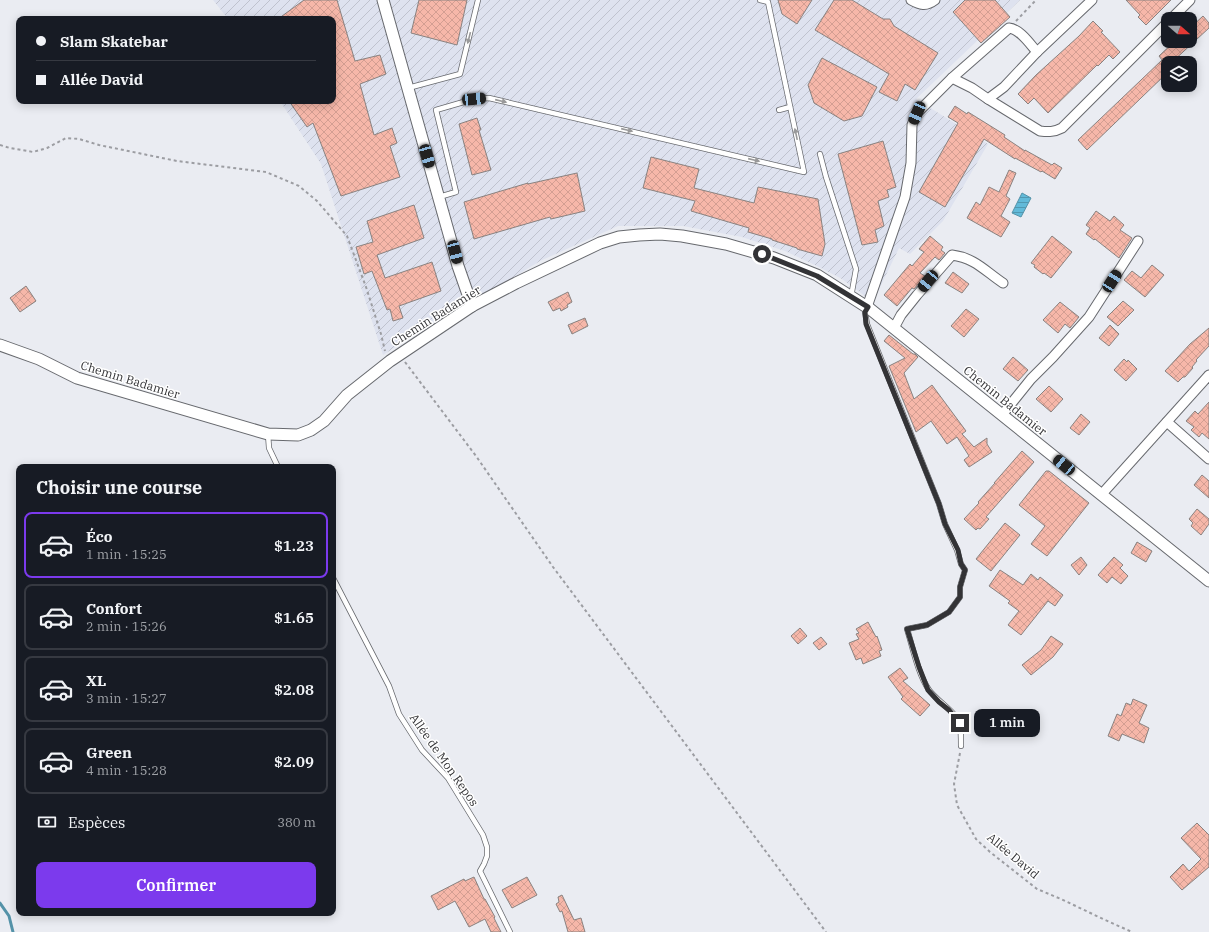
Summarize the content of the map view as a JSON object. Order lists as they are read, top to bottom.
{
  "streets": {
    "street": ["Chemin Badamier"],
    "lane": ["Allée de Mon Repos"],
    "path": ["Allée David"]
  },
  "north": "right",
  "page": {
    "banner": ["Slam Skatebar", "Allée David"],
    "heading": "Choisir une course",
    "list": [
      {
        "name": "Éco",
        "note": "1 min · 15:25",
        "value": "$1.23"
      },
      {
        "name": "Confort",
        "note": "2 min · 15:26",
        "value": "$1.65"
      },
      {
        "name": "XL",
        "note": "3 min · 15:27",
        "value": "$2.08"
      },
      {
        "name": "Green",
        "note": "4 min · 15:28",
        "value": "$2.09"
      }
    ],
    "bubble": "1 min",
    "pay": ["Espèces", "380 m"],
    "buttons": "Confirmer"
  }
}
